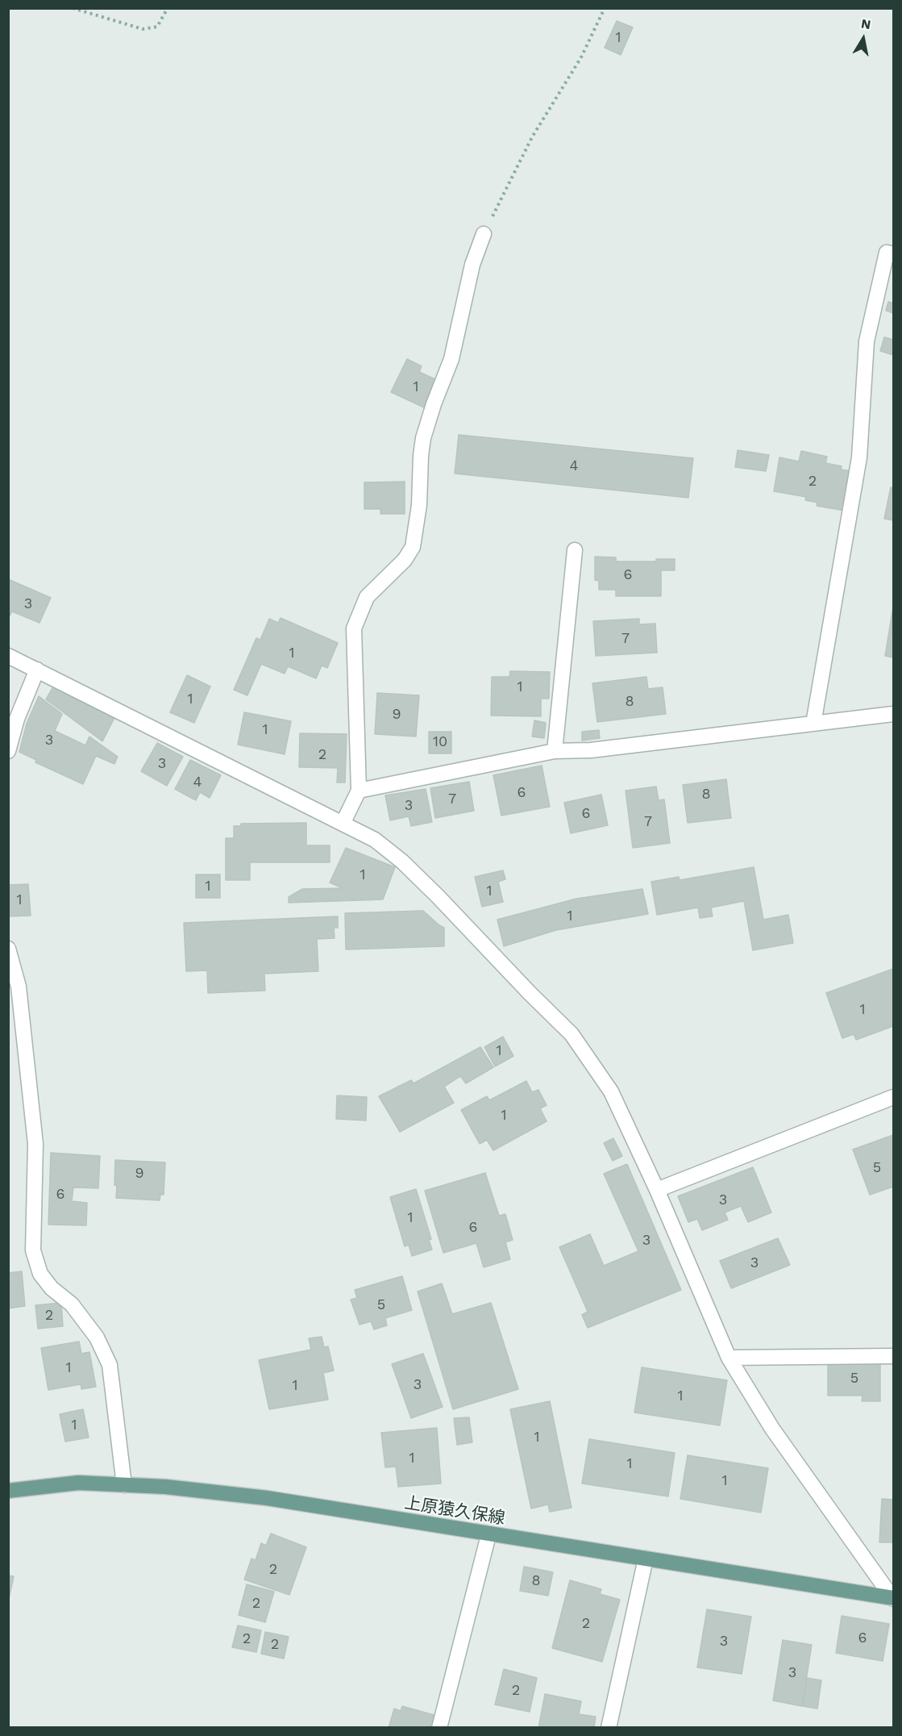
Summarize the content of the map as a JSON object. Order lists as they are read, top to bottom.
{
  "streets": {
    "main road": ["上原猿久保線"]
  },
  "house_numbers": [
    "1",
    "1",
    "4",
    "2",
    "6",
    "3",
    "7",
    "1",
    "1",
    "1",
    "8",
    "9",
    "1",
    "3",
    "10",
    "2",
    "3",
    "4",
    "6",
    "8",
    "7",
    "3",
    "6",
    "7",
    "1",
    "1",
    "1",
    "1",
    "1",
    "1",
    "1",
    "1",
    "5",
    "9",
    "6",
    "3",
    "1",
    "6",
    "3",
    "3",
    "5",
    "2",
    "1",
    "5",
    "3",
    "1",
    "1",
    "1",
    "1",
    "1",
    "1",
    "1",
    "2",
    "8",
    "2",
    "2",
    "6",
    "2",
    "3",
    "2",
    "3",
    "2"
  ],
  "north": "top"
}
